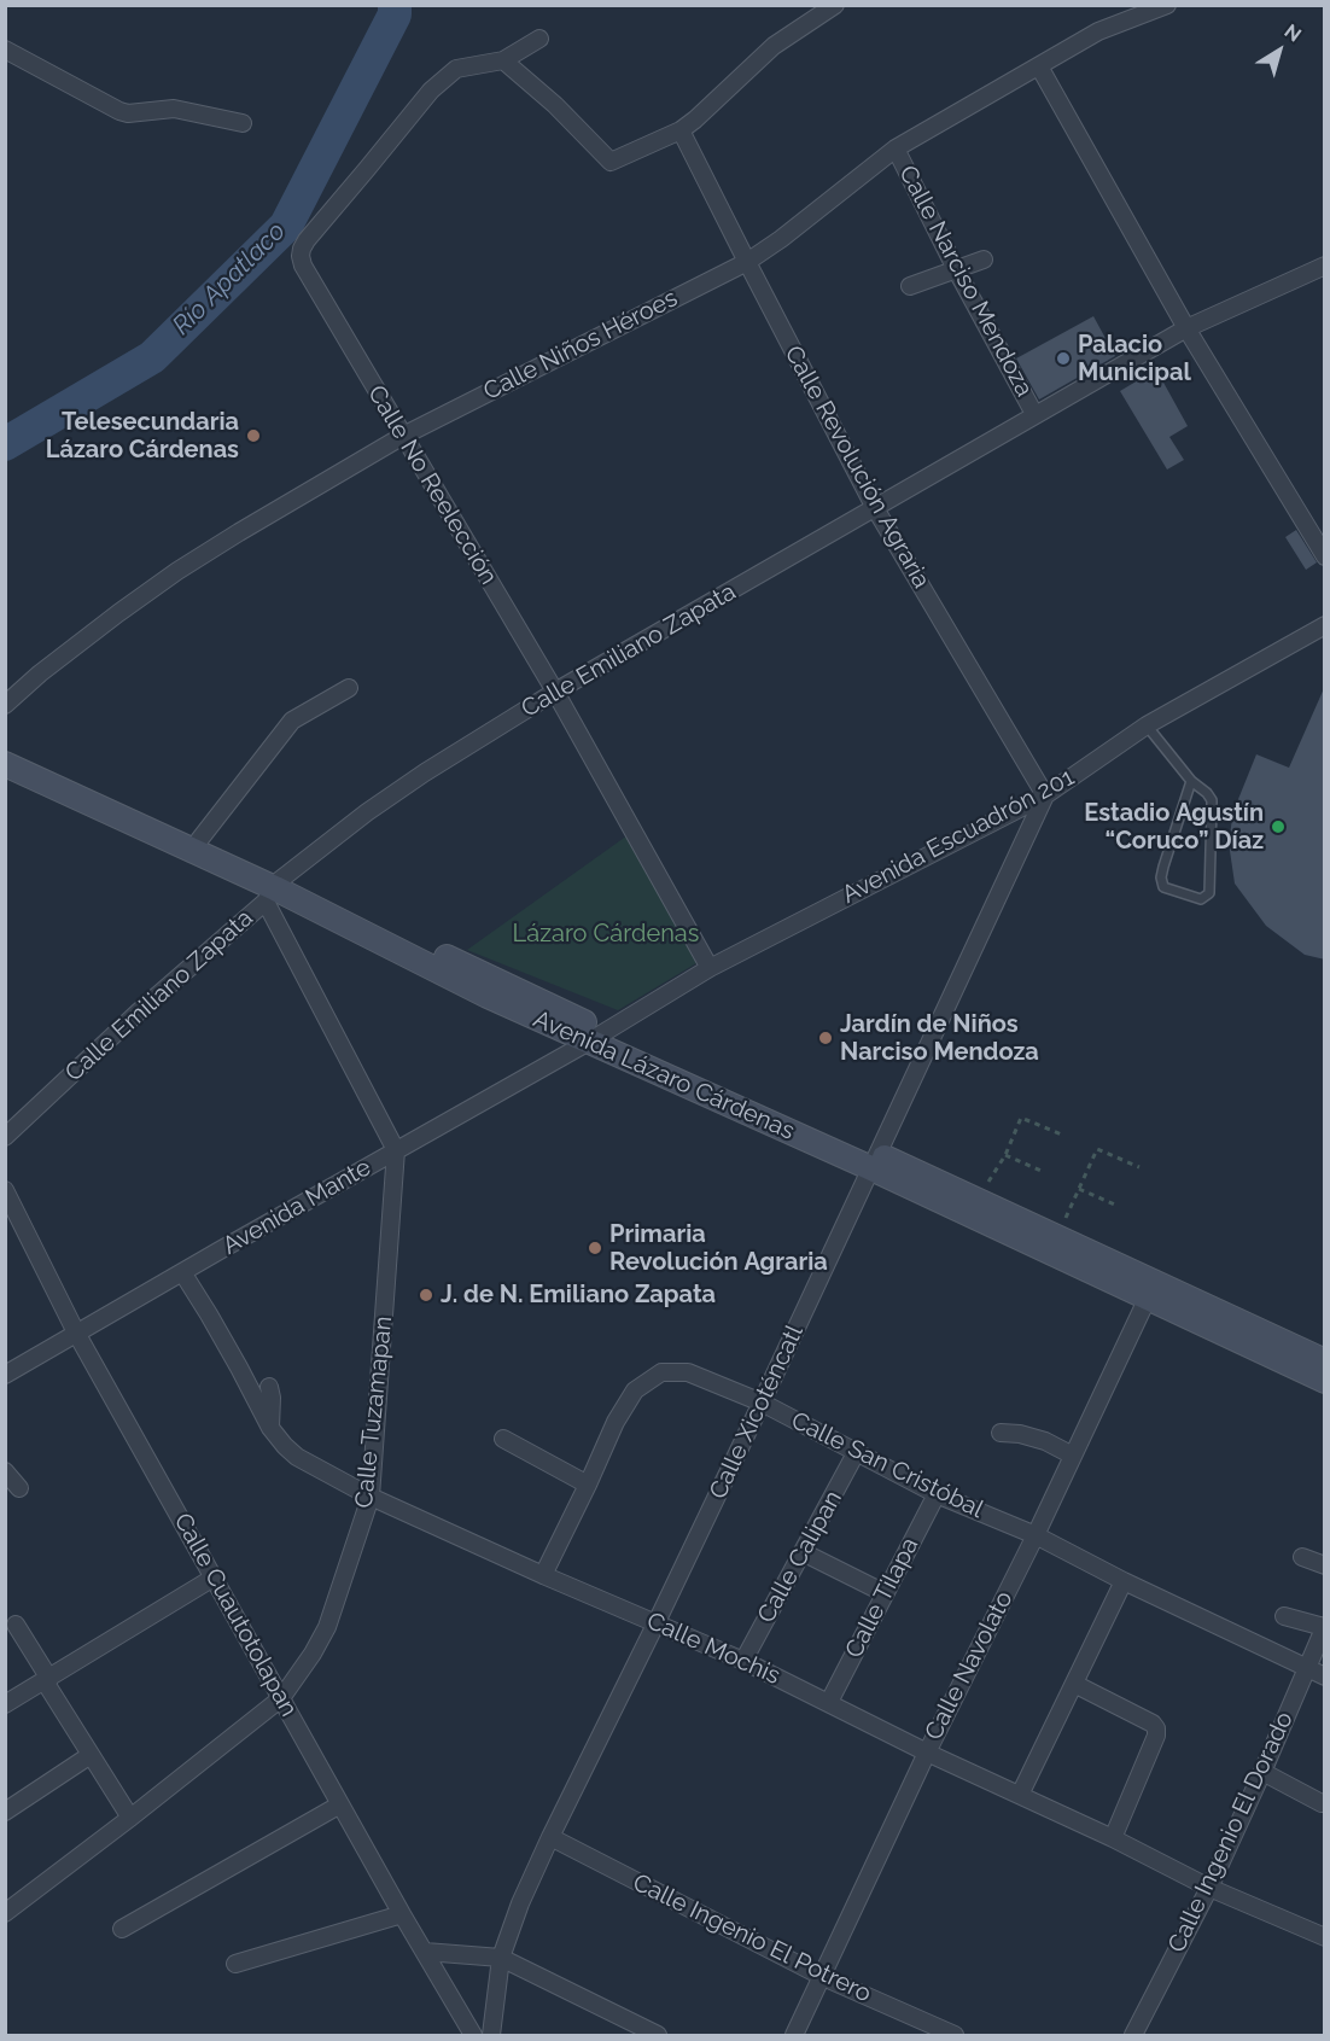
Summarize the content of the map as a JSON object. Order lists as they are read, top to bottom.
{
  "streets": {
    "main road": ["Avenida Lázaro Cárdenas"],
    "street": [
      "Calle Narciso Mendoza",
      "Calle Niños Héroes",
      "Calle Revolución Agraria",
      "Calle No Reelección",
      "Calle Emiliano Zapata",
      "Avenida Escuadrón 201",
      "Avenida Mante",
      "Calle Tuzamapan",
      "Calle Xicoténcatl",
      "Calle San Cristóbal",
      "Calle Calipan",
      "Calle Tilapa",
      "Calle Cuautotolapan",
      "Calle Mochis",
      "Calle Navolato",
      "Calle Ingenio El Dorado",
      "Calle Ingenio El Potrero"
    ]
  },
  "crossings": [
    ["Calle Narciso Mendoza", "Calle Niños Héroes"],
    ["Calle Narciso Mendoza", "Calle Emiliano Zapata"],
    ["Calle Niños Héroes", "Calle Revolución Agraria"],
    ["Calle Niños Héroes", "Calle No Reelección"],
    ["Calle Revolución Agraria", "Calle Emiliano Zapata"],
    ["Calle Revolución Agraria", "Avenida Escuadrón 201"],
    ["Calle Revolución Agraria", "Calle Xicoténcatl"],
    ["Calle No Reelección", "Calle Emiliano Zapata"],
    ["Calle No Reelección", "Avenida Escuadrón 201"],
    ["Calle Emiliano Zapata", "Avenida Lázaro Cárdenas"],
    ["Avenida Escuadrón 201", "Avenida Lázaro Cárdenas"],
    ["Avenida Escuadrón 201", "Avenida Mante"],
    ["Avenida Escuadrón 201", "Calle Xicoténcatl"],
    ["Avenida Lázaro Cárdenas", "Avenida Mante"],
    ["Avenida Lázaro Cárdenas", "Calle Xicoténcatl"],
    ["Avenida Lázaro Cárdenas", "Calle Navolato"],
    ["Avenida Mante", "Calle Tuzamapan"],
    ["Avenida Mante", "Calle Cuautotolapan"],
    ["Avenida Mante", "Calle Mochis"],
    ["Calle Tuzamapan", "Calle Cuautotolapan"],
    ["Calle Tuzamapan", "Calle Mochis"],
    ["Calle Xicoténcatl", "Calle San Cristóbal"],
    ["Calle Xicoténcatl", "Calle Mochis"],
    ["Calle Xicoténcatl", "Calle Ingenio El Potrero"],
    ["Calle San Cristóbal", "Calle Calipan"],
    ["Calle San Cristóbal", "Calle Tilapa"],
    ["Calle San Cristóbal", "Calle Mochis"],
    ["Calle San Cristóbal", "Calle Navolato"],
    ["Calle San Cristóbal", "Calle Ingenio El Dorado"],
    ["Calle Calipan", "Calle Mochis"],
    ["Calle Tilapa", "Calle Mochis"],
    ["Calle Mochis", "Calle Navolato"],
    ["Calle Mochis", "Calle Ingenio El Dorado"],
    ["Calle Navolato", "Calle Ingenio El Potrero"]
  ],
  "water": ["Río Apatlaco"],
  "parks": ["Lázaro Cárdenas"],
  "places": [
    "Palacio Municipal",
    "Telesecundaria Lázaro Cárdenas",
    "Estadio Agustín “Coruco” Díaz",
    "Jardín de Niños Narciso Mendoza",
    "Primaria Revolución Agraria",
    "J. de N. Emiliano Zapata"
  ],
  "north": "top right"
}
